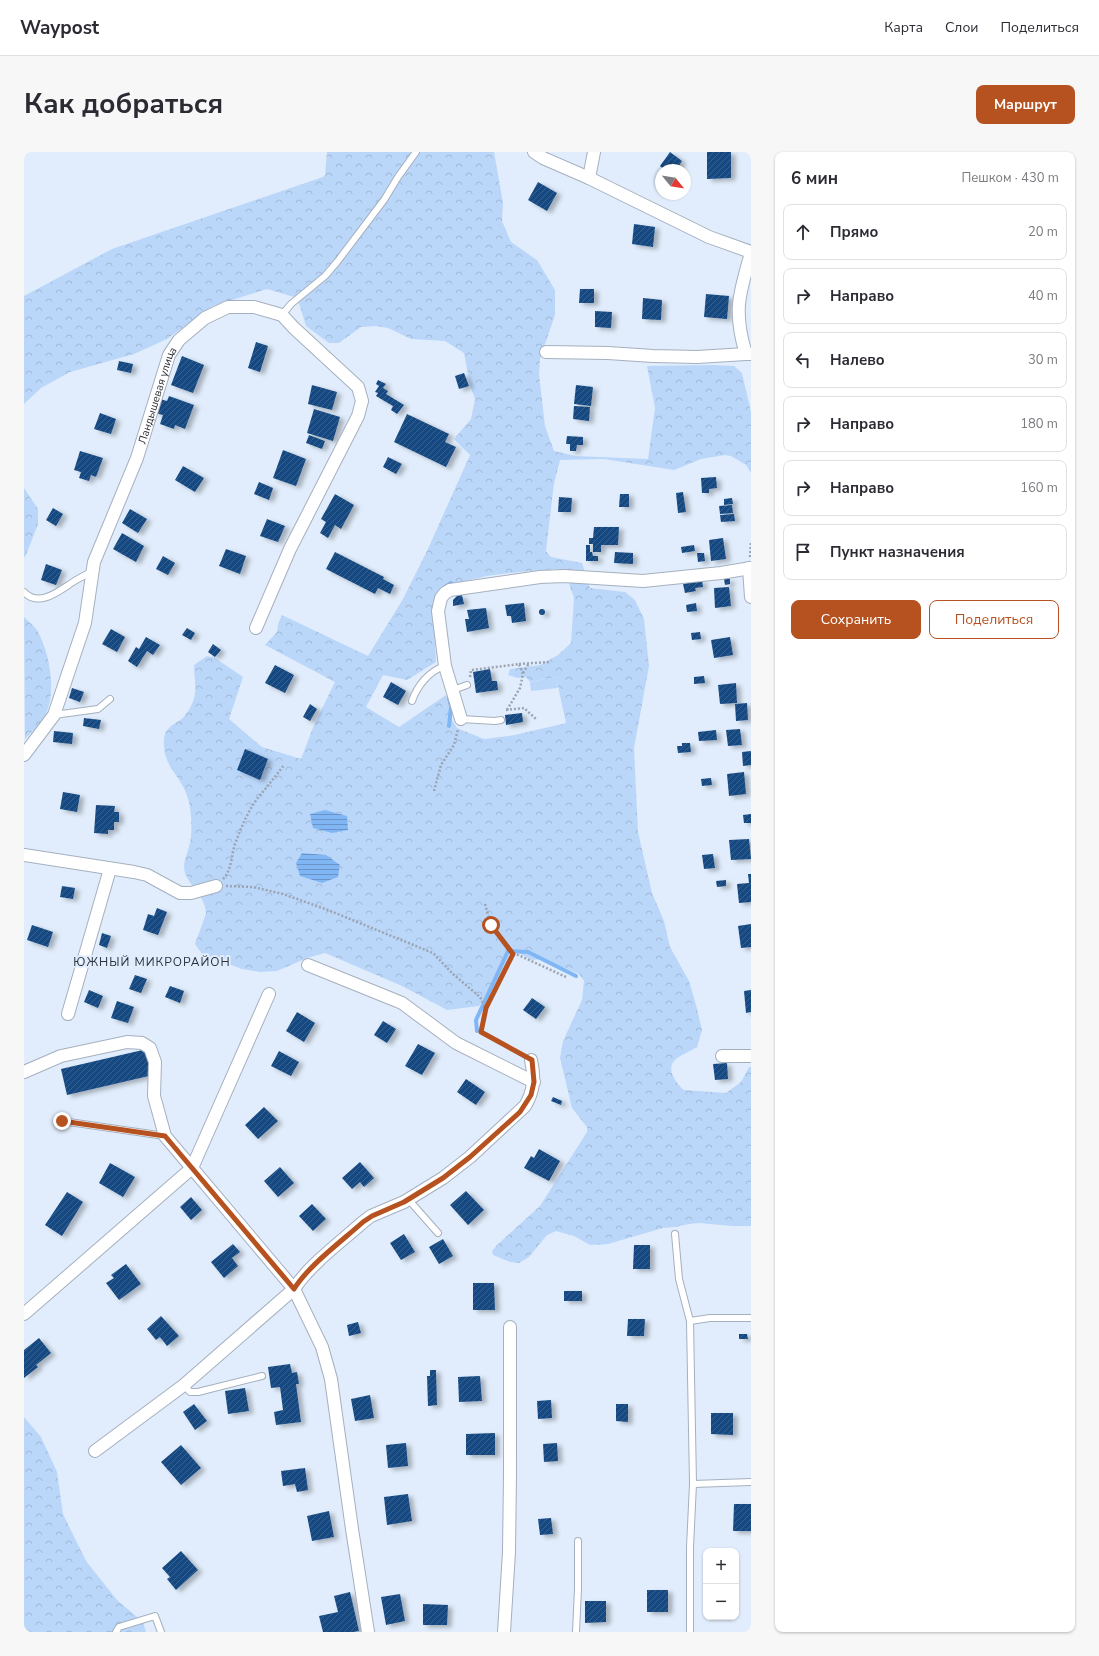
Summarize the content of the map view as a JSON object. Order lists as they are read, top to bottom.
{
  "streets": {
    "street": ["Ландышевая улица"]
  },
  "districts": ["ЮЖНЫЙ МИКРОРАЙОН"],
  "north": "bottom right",
  "page": {
    "header": "Waypost",
    "nav": ["Карта", "Слои", "Поделиться"],
    "title": "Как добраться",
    "buttons": [
      "Маршрут",
      ["Сохранить", "Поделиться"]
    ],
    "heading": ["6 мин", "Пешком · 430 m"],
    "list": [
      ["Прямо", "20 m"],
      ["Направо", "40 m"],
      ["Налево", "30 m"],
      ["Направо", "180 m"],
      ["Направо", "160 m"],
      "Пункт назначения"
    ],
    "map_buttons": ["+", "−"]
  }
}
